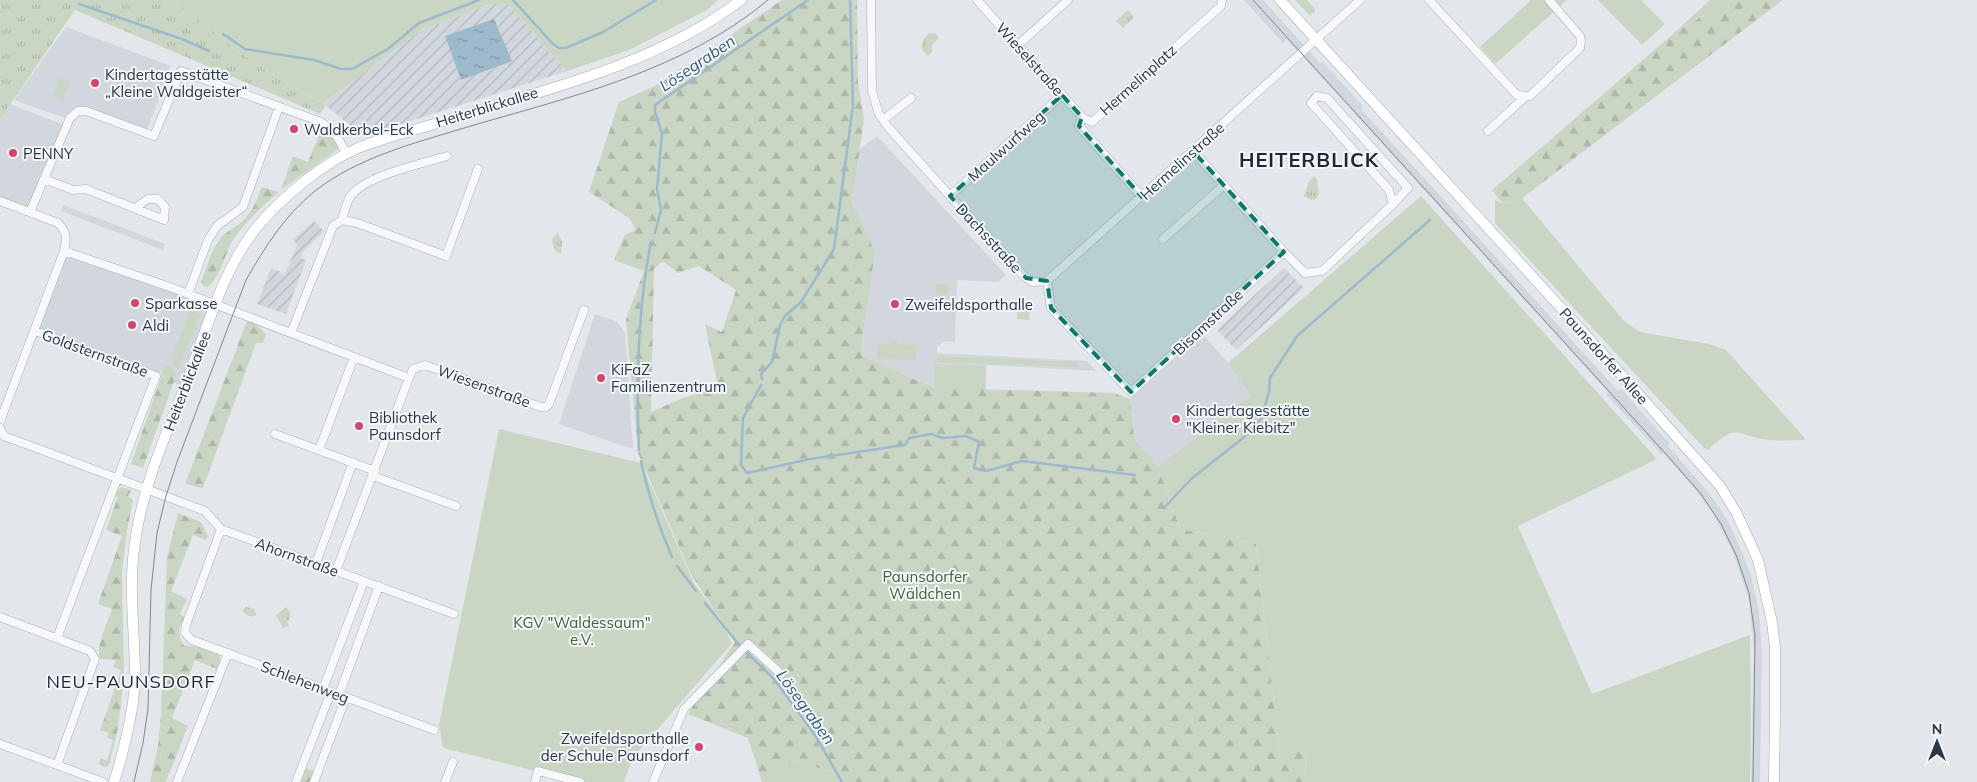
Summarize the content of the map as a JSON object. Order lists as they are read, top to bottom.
{
  "streets": {
    "main road": ["Heiterblickallee", "Paunsdorfer Allee"],
    "street": [
      "Wieselstraße",
      "Hermelinplatz",
      "Maulwurfweg",
      "Hermelinstraße",
      "Dachsstraße",
      "Bisamstraße",
      "Goldsternstraße",
      "Wiesenstraße",
      "Ahornstraße",
      "Schlehenweg"
    ]
  },
  "crossings": [
    ["Wieselstraße", "Hermelinplatz"],
    ["Wieselstraße", "Maulwurfweg"],
    ["Hermelinplatz", "Hermelinstraße"],
    ["Heiterblickallee", "Goldsternstraße"],
    ["Heiterblickallee", "Ahornstraße"],
    ["Maulwurfweg", "Dachsstraße"],
    ["Hermelinstraße", "Dachsstraße"],
    ["Hermelinstraße", "Bisamstraße"],
    ["Hermelinstraße", "Paunsdorfer Allee"],
    ["Dachsstraße", "Bisamstraße"],
    ["Goldsternstraße", "Ahornstraße"],
    ["Ahornstraße", "Schlehenweg"]
  ],
  "districts": ["HEITERBLICK", "NEU-PAUNSDORF"],
  "water": ["Lösegraben"],
  "parks": ["Paunsdorfer Wäldchen", "KGV \"Waldessaum\" e.V."],
  "places": [
    "Kindertagesstätte „Kleine Waldgeister“",
    "Waldkerbel-Eck",
    "PENNY",
    "Sparkasse",
    "Zweifeldsporthalle",
    "Aldi",
    "KiFaZ Familienzentrum",
    "Kindertagesstätte \"Kleiner Kiebitz\"",
    "Bibliothek Paunsdorf",
    "Zweifeldsporthalle der Schule Paunsdorf"
  ],
  "north": "top"
}
